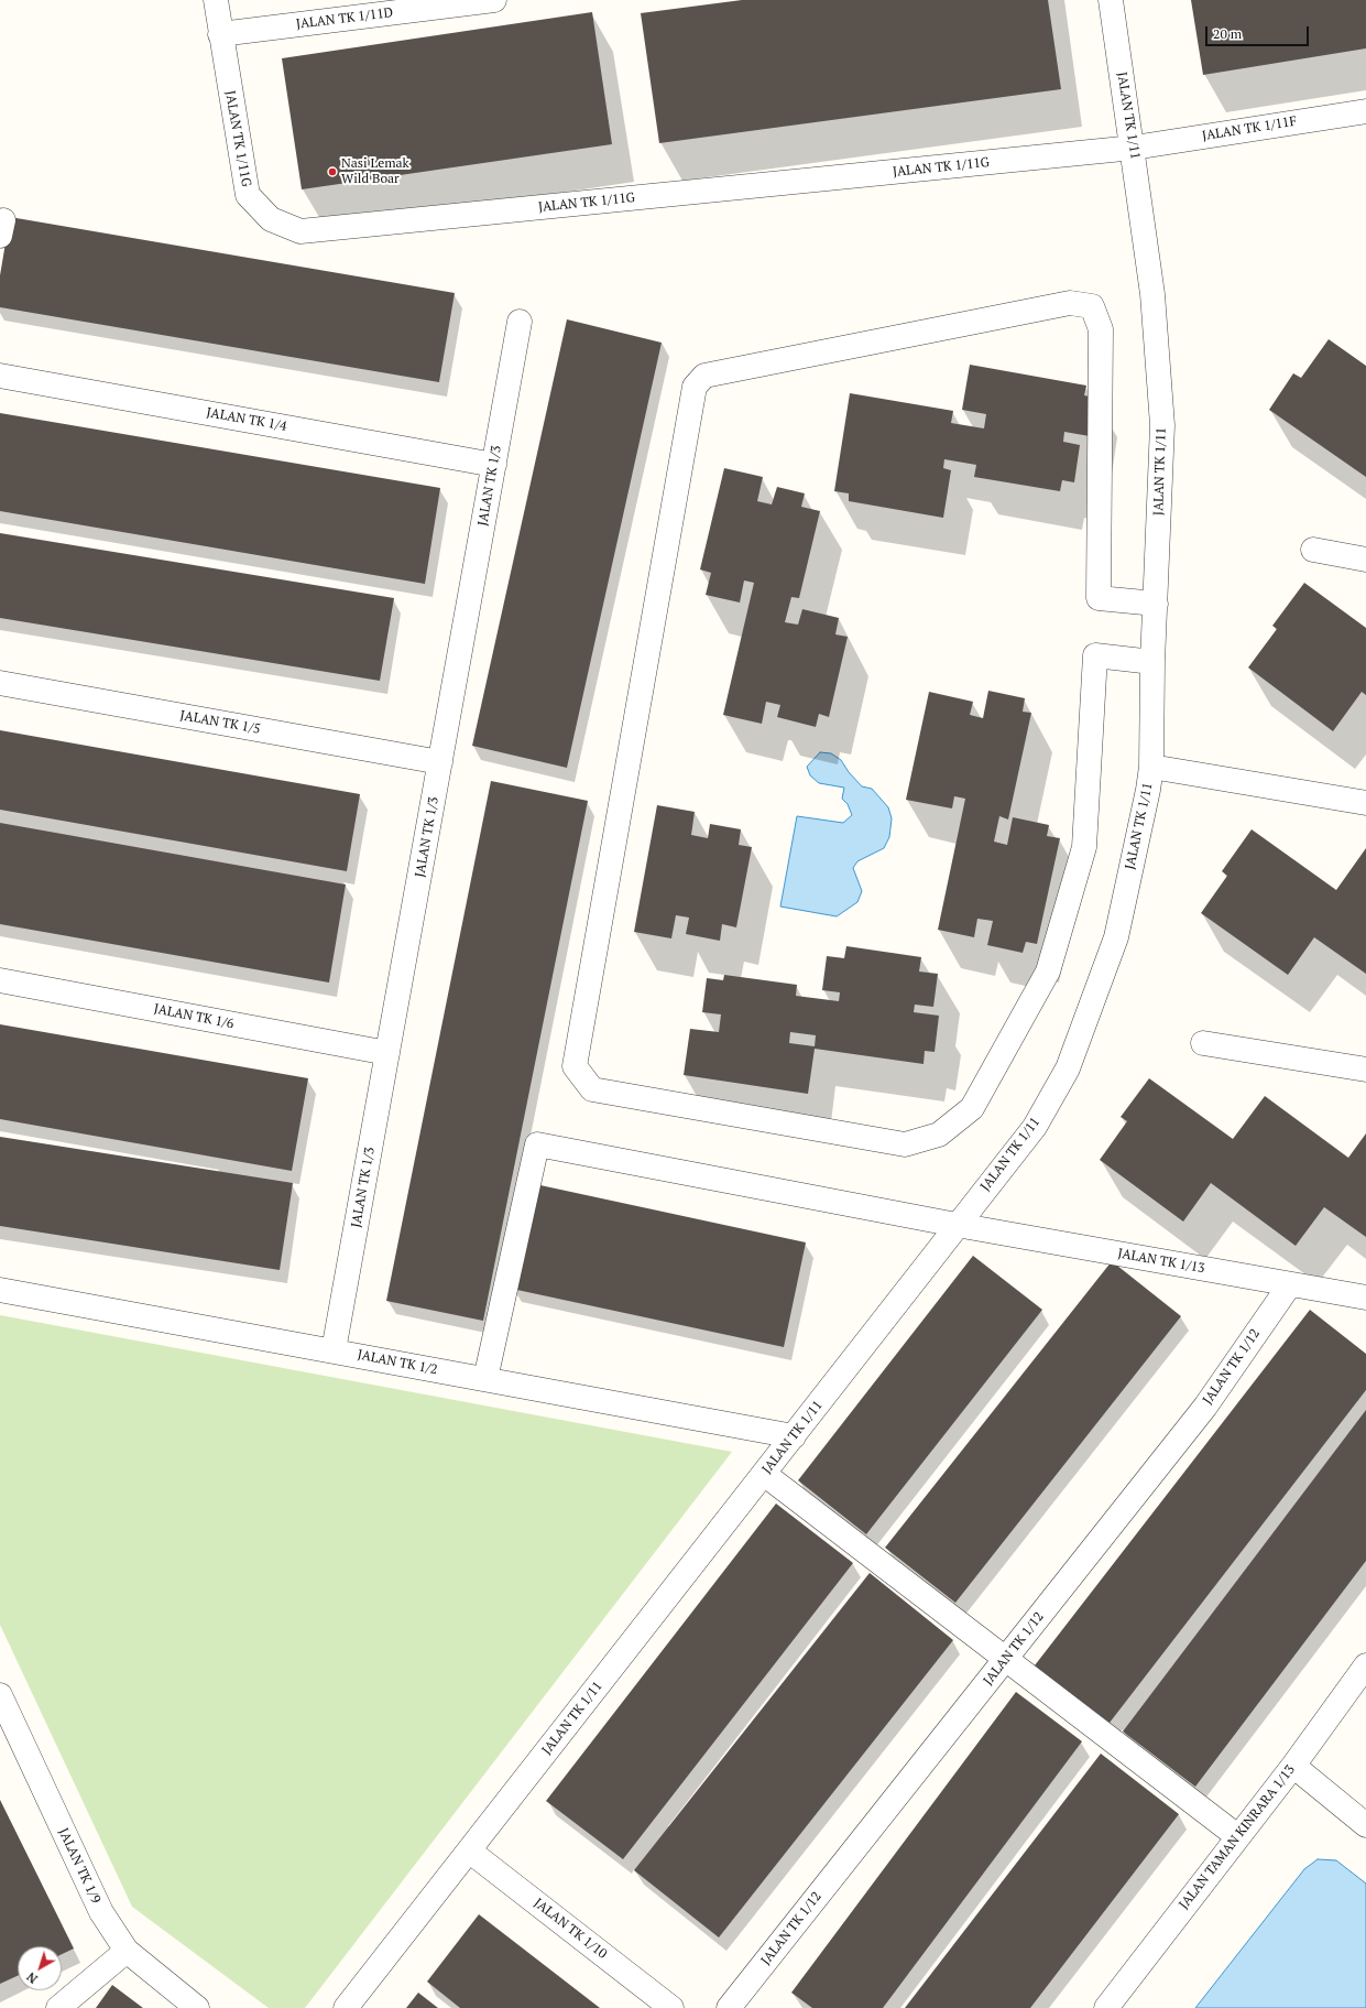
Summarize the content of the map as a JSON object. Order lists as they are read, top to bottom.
{
  "streets": {
    "street": [
      "JALAN TK 1/11D",
      "JALAN TK 1/11",
      "JALAN TK 1/11F",
      "JALAN TK 1/11G",
      "JALAN TK 1/4",
      "JALAN TK 1/3",
      "JALAN TK 1/5",
      "JALAN TK 1/6",
      "JALAN TK 1/13",
      "JALAN TK 1/2",
      "JALAN TK 1/12",
      "JALAN TAMAN KINRARA 1/13",
      "JALAN TK 1/9",
      "JALAN TK 1/10"
    ]
  },
  "crossings": [
    ["JALAN TK 1/11D", "JALAN TK 1/11G"],
    ["JALAN TK 1/11", "JALAN TK 1/11F"],
    ["JALAN TK 1/11", "JALAN TK 1/11G"],
    ["JALAN TK 1/11", "JALAN TK 1/13"],
    ["JALAN TK 1/11", "JALAN TK 1/2"],
    ["JALAN TK 1/11", "JALAN TK 1/10"],
    ["JALAN TK 1/11F", "JALAN TK 1/11G"],
    ["JALAN TK 1/4", "JALAN TK 1/3"],
    ["JALAN TK 1/3", "JALAN TK 1/5"],
    ["JALAN TK 1/3", "JALAN TK 1/6"],
    ["JALAN TK 1/3", "JALAN TK 1/2"],
    ["JALAN TK 1/13", "JALAN TK 1/2"],
    ["JALAN TK 1/13", "JALAN TK 1/12"]
  ],
  "places": ["Nasi Lemak Wild Boar"],
  "scale_bar": "20 m",
  "north": "bottom left"
}
